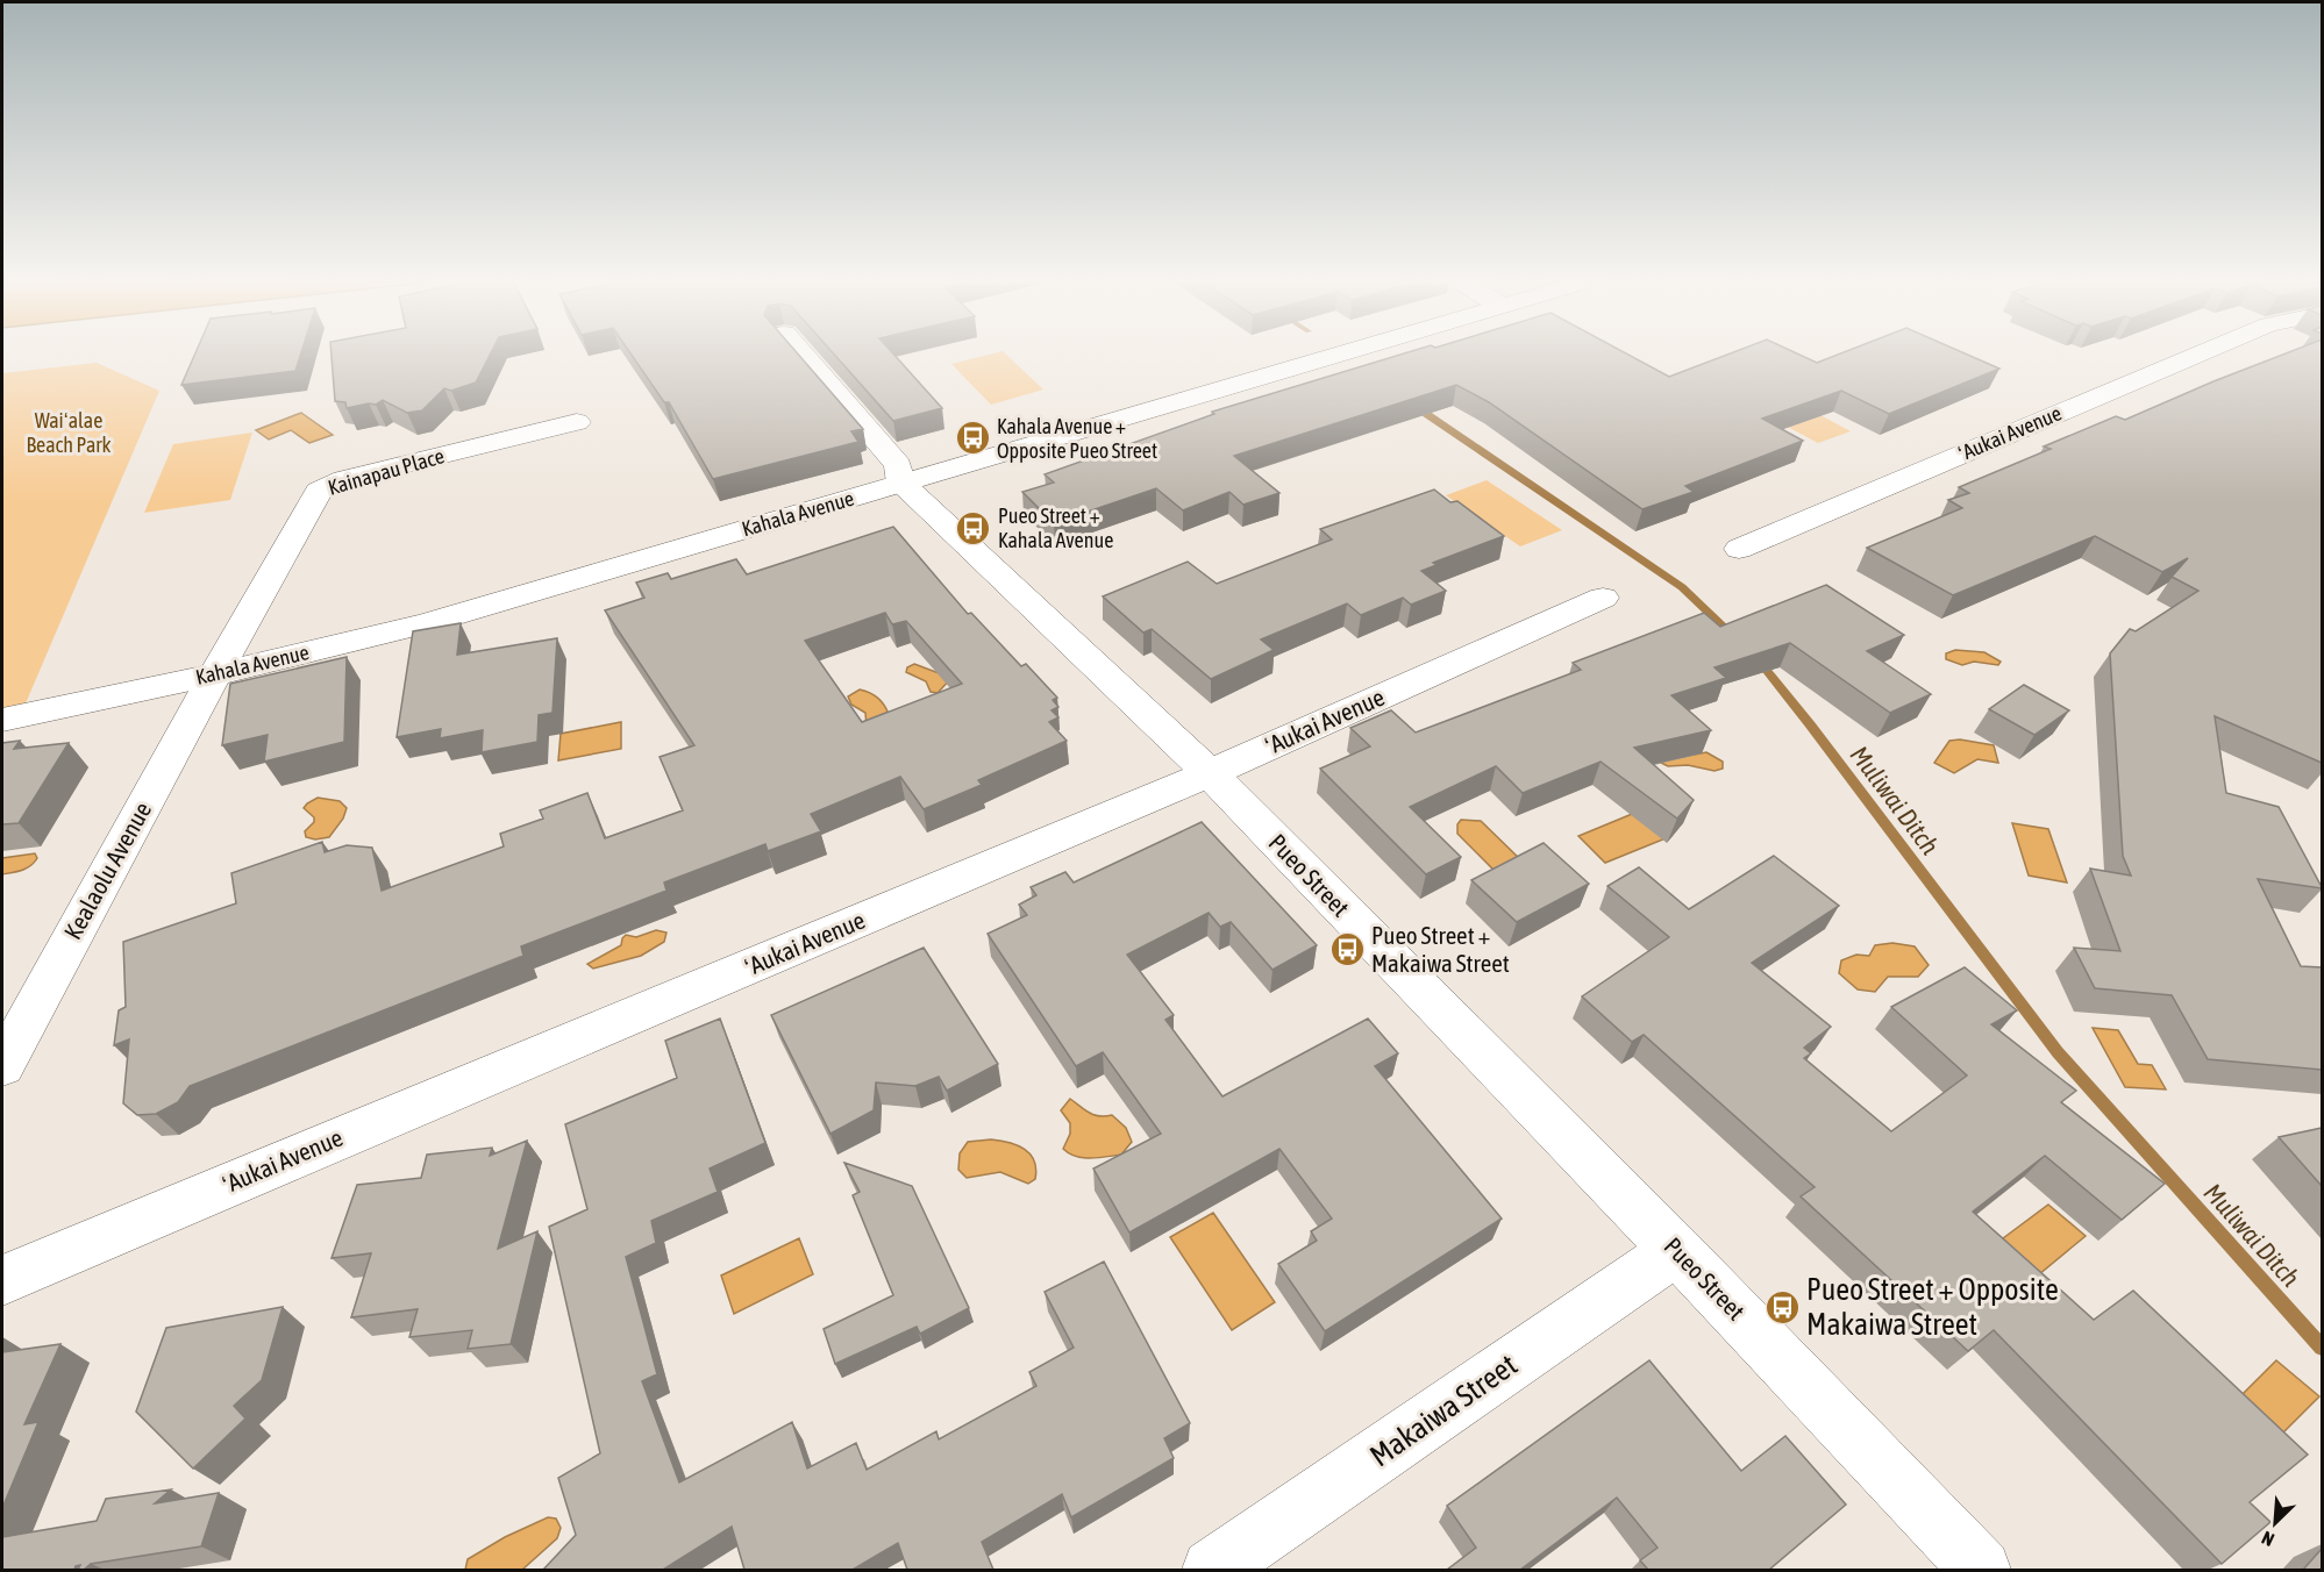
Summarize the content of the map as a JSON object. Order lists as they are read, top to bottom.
{
  "streets": {
    "street": [
      "ʻAukai Avenue",
      "Kainapau Place",
      "Kahala Avenue",
      "Kealaolu Avenue",
      "Pueo Street",
      "Makaiwa Street"
    ]
  },
  "crossings": [
    ["ʻAukai Avenue", "Pueo Street"],
    ["Kainapau Place", "Kahala Avenue"],
    ["Kainapau Place", "Kealaolu Avenue"],
    ["Kahala Avenue", "Kealaolu Avenue"],
    ["Kahala Avenue", "Pueo Street"],
    ["Pueo Street", "Makaiwa Street"]
  ],
  "water": ["Muliwai Ditch"],
  "parks": ["Waiʻalae Beach Park"],
  "places": {
    "bus stop": [
      "Kahala Avenue + Opposite Pueo Street",
      "Pueo Street + Kahala Avenue",
      "Pueo Street + Makaiwa Street",
      "Pueo Street + Opposite Makaiwa Street"
    ]
  },
  "north": "bottom left"
}
